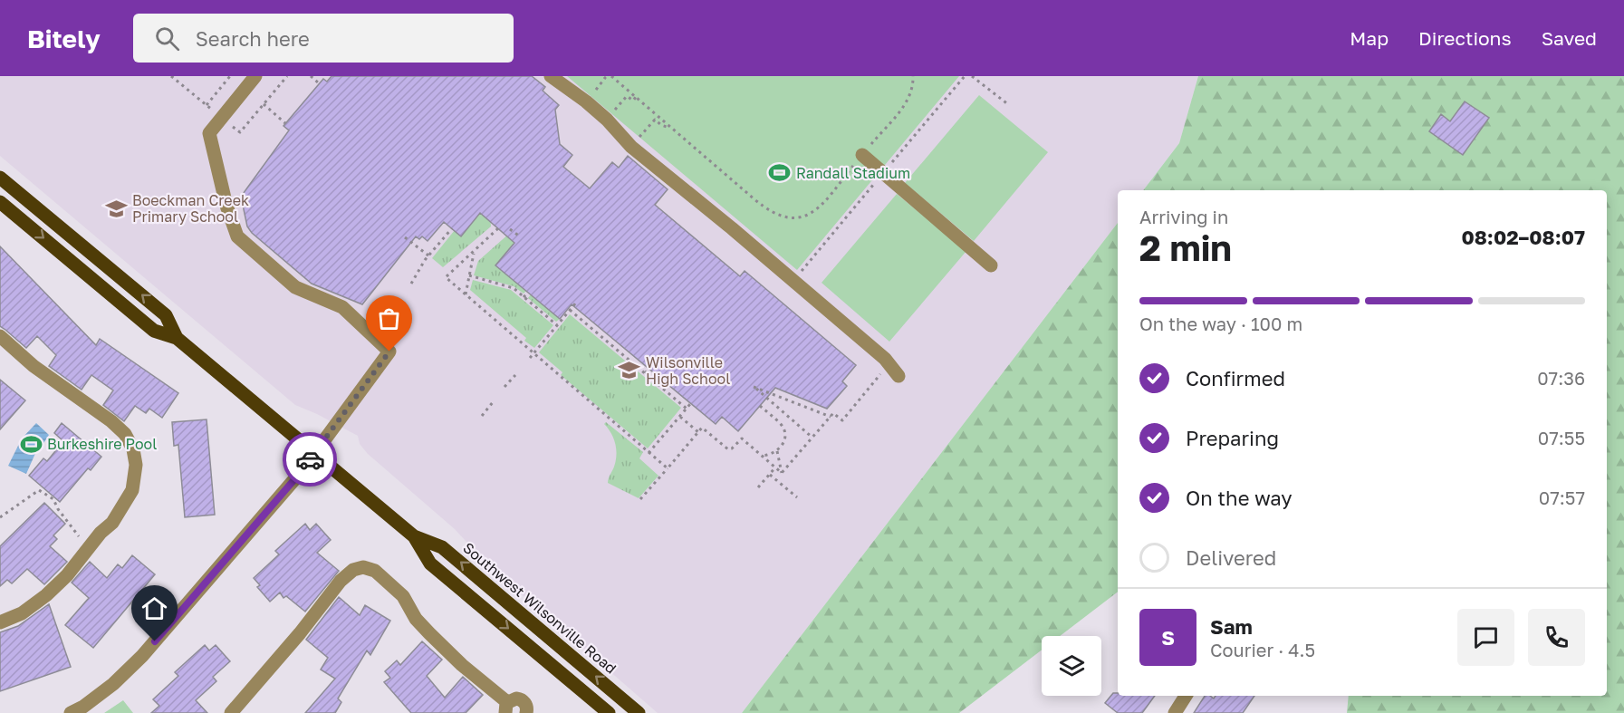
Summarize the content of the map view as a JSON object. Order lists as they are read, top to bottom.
{
  "streets": {
    "main road": ["Southwest Wilsonville Road"]
  },
  "places": {
    "sports": ["Randall Stadium", "Burkeshire Pool"],
    "school or university": ["Boeckman Creek Primary School", "Wilsonville High School"]
  },
  "page": {
    "header": "Bitely",
    "search": "Search here",
    "nav": ["Map", "Directions", "Saved"],
    "heading": ["2 min", "Arriving in", "08:02–08:07"],
    "panel": ["Sam", "Courier · 4.5"],
    "bar": "On the way · 100 m",
    "list": [
      ["Confirmed", "07:36"],
      ["Preparing", "07:55"],
      ["On the way", "07:57"],
      "Delivered"
    ],
    "round": "S"
  }
}
